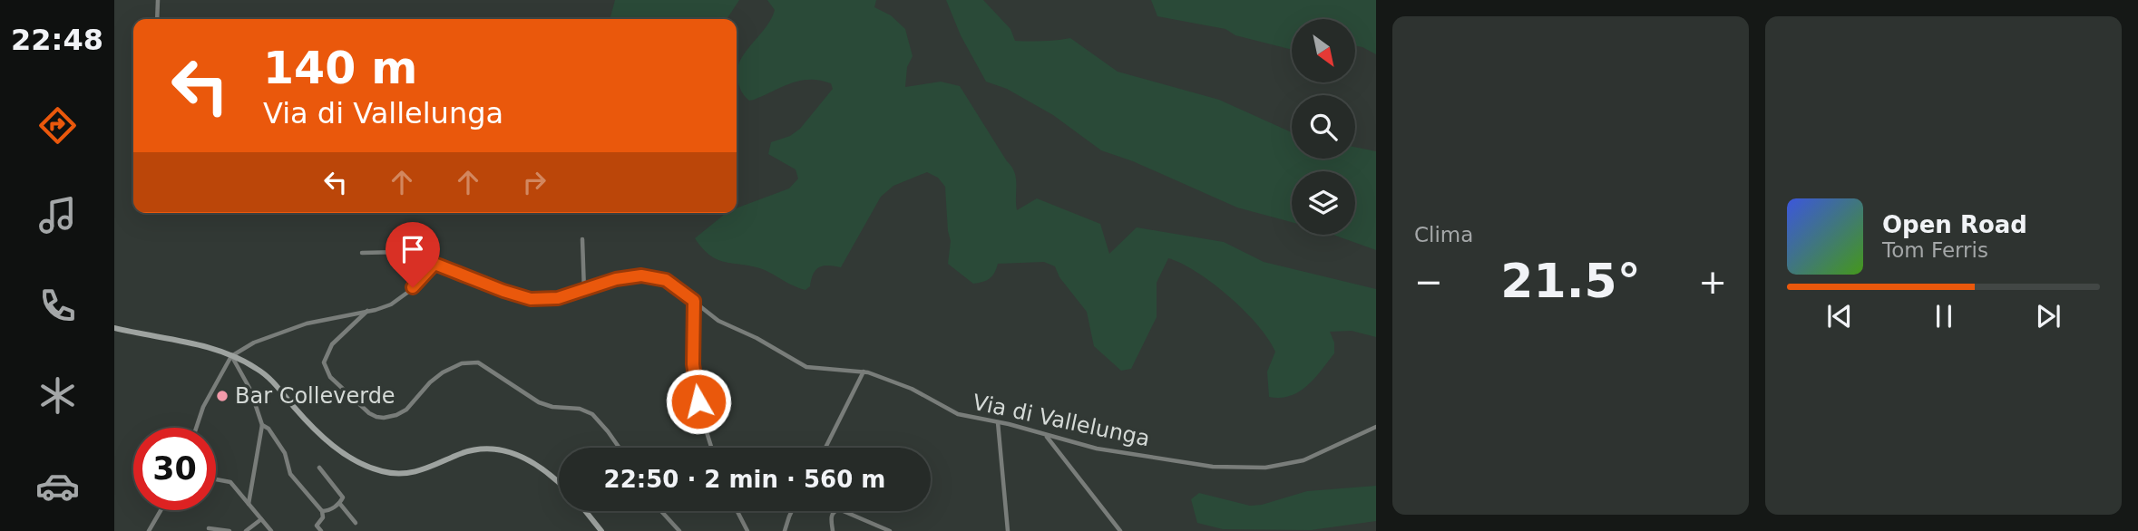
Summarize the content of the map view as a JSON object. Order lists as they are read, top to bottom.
{
  "streets": {
    "street": ["Via di Vallelunga"]
  },
  "places": ["Bar Colleverde"],
  "north": "bottom right",
  "page": {
    "tabs": "22:48",
    "tile": "Clima",
    "turn": ["140 m", "Via di Vallelunga"],
    "song": ["Open Road", "Tom Ferris"],
    "heat": ["−", "21.5°", "+"],
    "limit": "30",
    "trip": "22:50 · 2 min · 560 m"
  }
}
